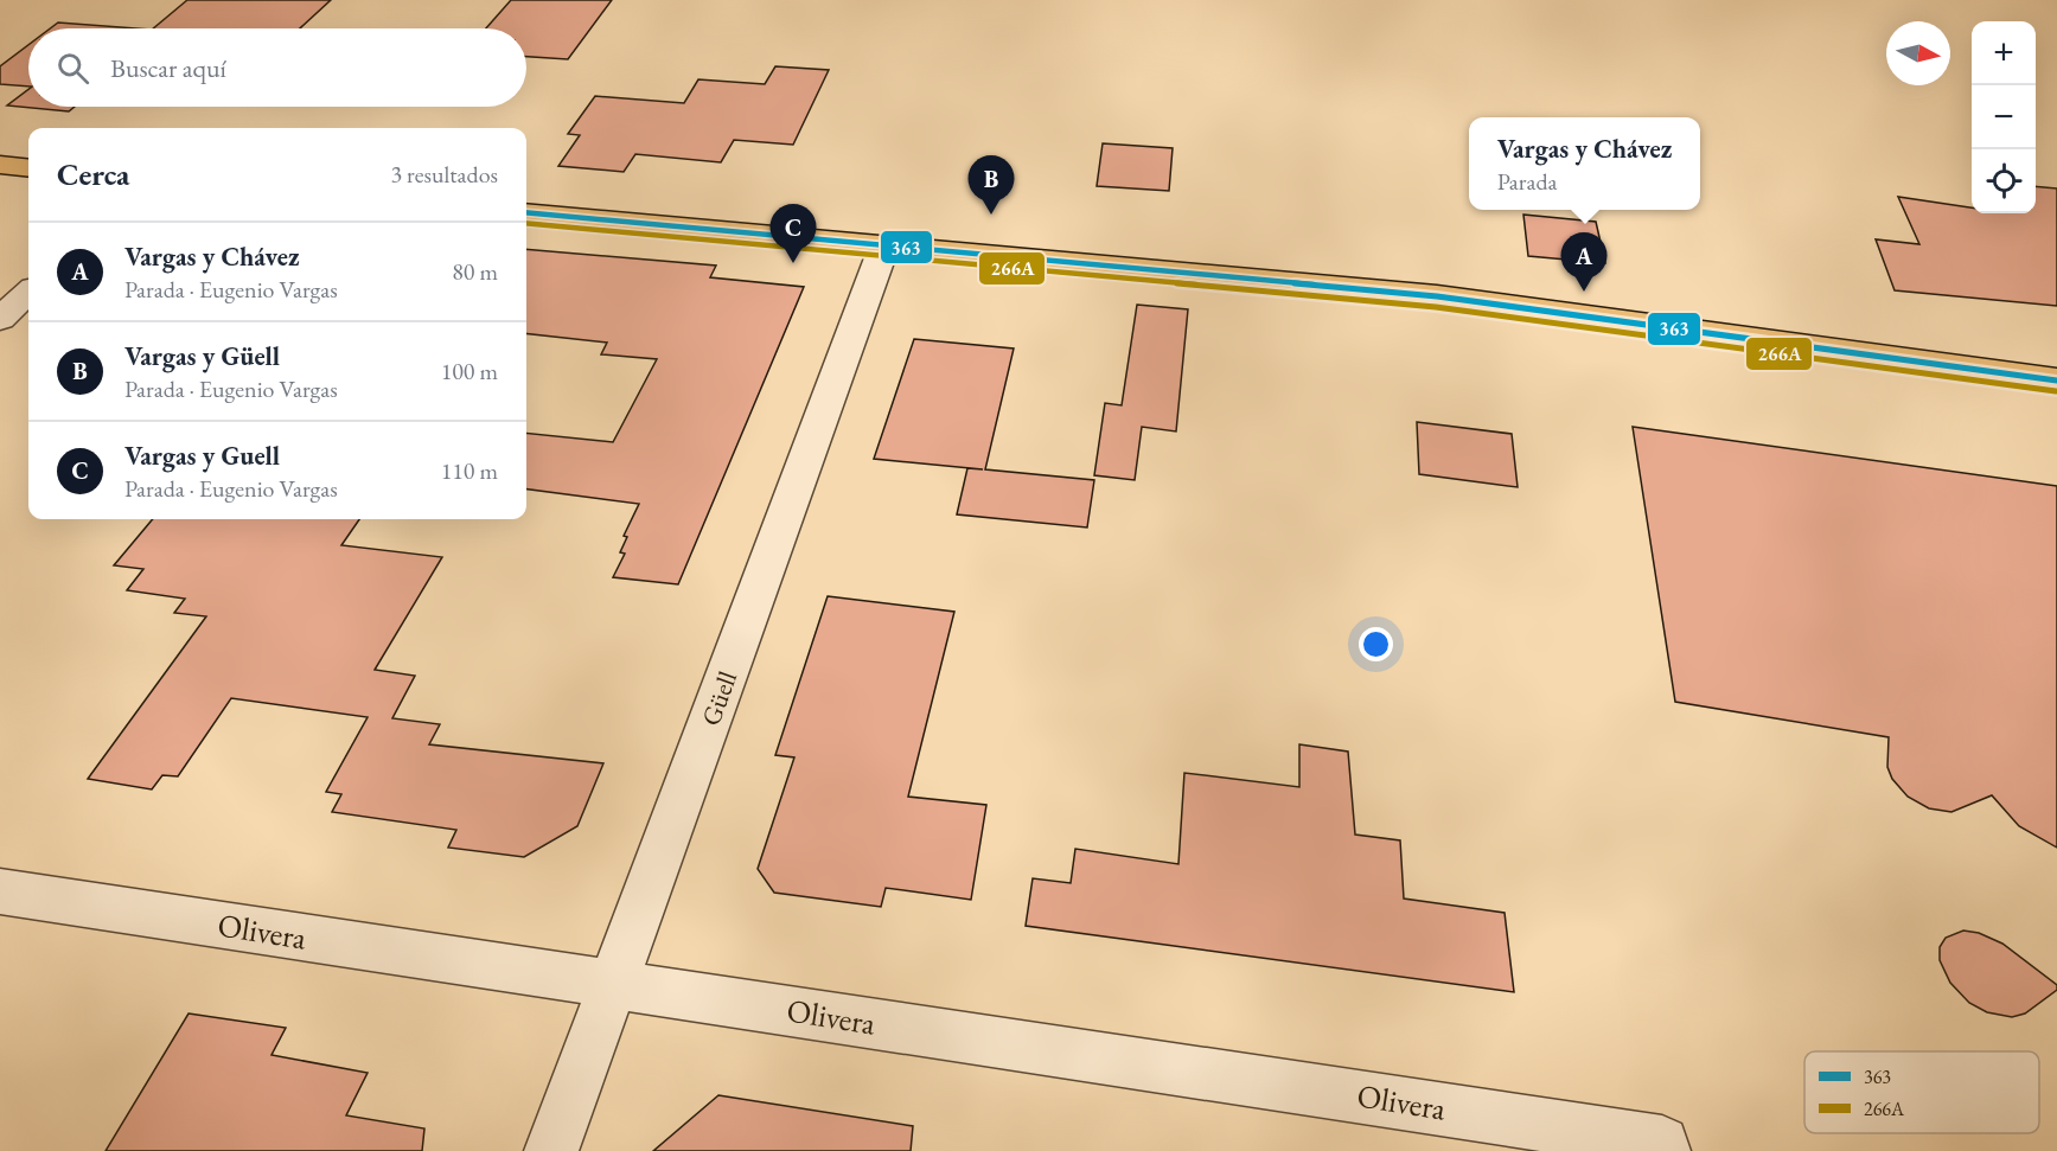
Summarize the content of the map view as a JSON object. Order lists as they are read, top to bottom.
{
  "streets": {
    "street": ["Güell", "Olivera"]
  },
  "crossings": [
    ["Güell", "Olivera"]
  ],
  "lines": ["transit line 363", "transit line 266A"],
  "legend": ["363", "266A"],
  "north": "right",
  "page": {
    "map_buttons": ["+", "−"],
    "search": "Buscar aquí",
    "popup": ["Vargas y Chávez", "Parada"],
    "heading": ["Cerca", "3 resultados"],
    "pins": ["B", "C", "A"],
    "list": [
      {
        "mark": "A",
        "name": "Vargas y Chávez",
        "note": "Parada · Eugenio Vargas",
        "value": "80 m"
      },
      {
        "mark": "B",
        "name": "Vargas y Güell",
        "note": "Parada · Eugenio Vargas",
        "value": "100 m"
      },
      {
        "mark": "C",
        "name": "Vargas y Guell",
        "note": "Parada · Eugenio Vargas",
        "value": "110 m"
      }
    ]
  }
}
